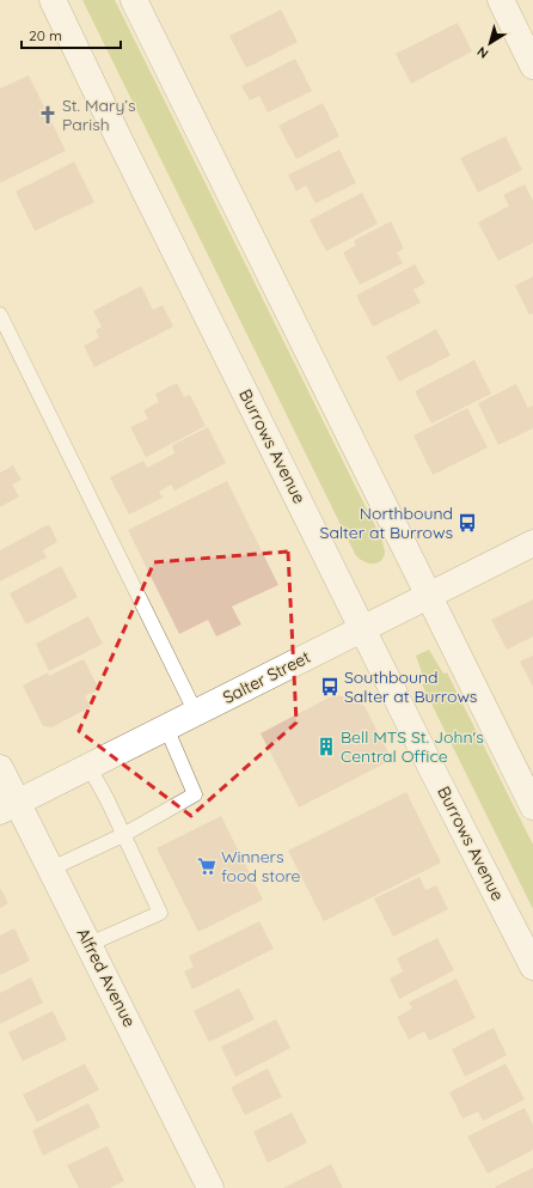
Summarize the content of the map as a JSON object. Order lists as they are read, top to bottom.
{
  "streets": {
    "street": ["Burrows Avenue", "Salter Street", "Alfred Avenue"]
  },
  "crossings": [
    ["Burrows Avenue", "Salter Street"],
    ["Salter Street", "Alfred Avenue"]
  ],
  "places": {
    "church": ["St. Mary’s Parish"],
    "bus stop": ["Northbound Salter at Burrows", "Southbound Salter at Burrows"],
    "building": ["Bell MTS St. John's Central Office"],
    "supermarket": ["Winners food store"]
  },
  "scale_bar": "20 m",
  "north": "bottom left"
}
